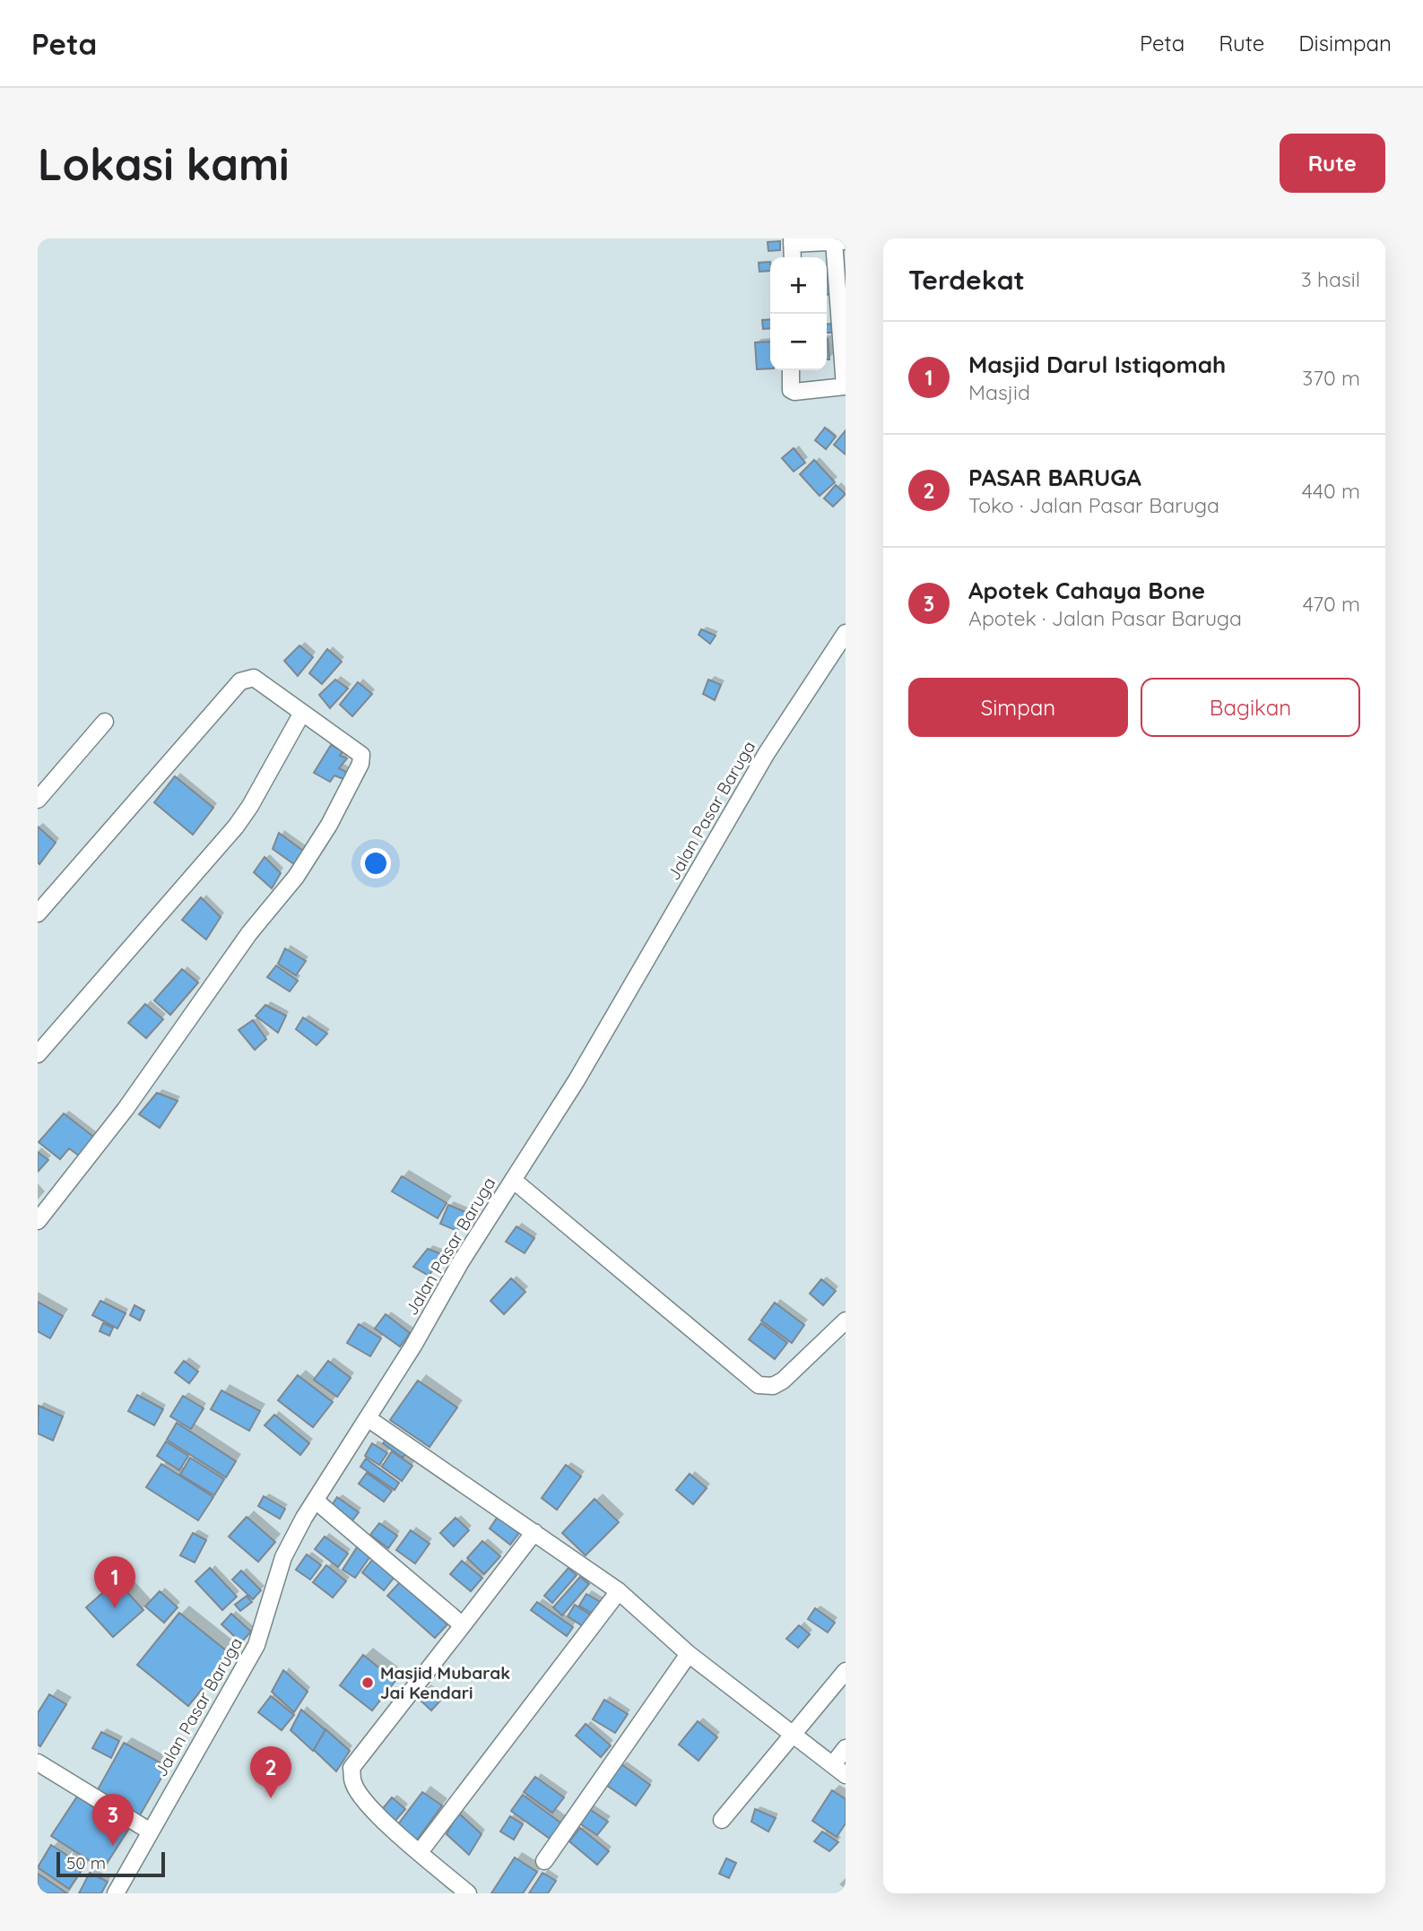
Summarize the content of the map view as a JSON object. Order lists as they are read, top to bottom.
{
  "streets": {
    "street": ["Jalan Pasar Baruga"]
  },
  "places": ["Masjid Mubarak Jai Kendari"],
  "scale_bar": "50 m",
  "page": {
    "header": "Peta",
    "nav": ["Peta", "Rute", "Disimpan"],
    "buttons": [
      "Rute",
      ["Simpan", "Bagikan"]
    ],
    "title": "Lokasi kami",
    "heading": ["Terdekat", "3 hasil"],
    "map_buttons": ["+", "−"],
    "list": [
      {
        "mark": "1",
        "name": "Masjid Darul Istiqomah",
        "note": "Masjid",
        "value": "370 m"
      },
      {
        "mark": "2",
        "name": "PASAR BARUGA",
        "note": "Toko · Jalan Pasar Baruga",
        "value": "440 m"
      },
      {
        "mark": "3",
        "name": "Apotek Cahaya Bone",
        "note": "Apotek · Jalan Pasar Baruga",
        "value": "470 m"
      }
    ],
    "pins": ["1", "2", "3"],
    "scale": "50 m"
  }
}
